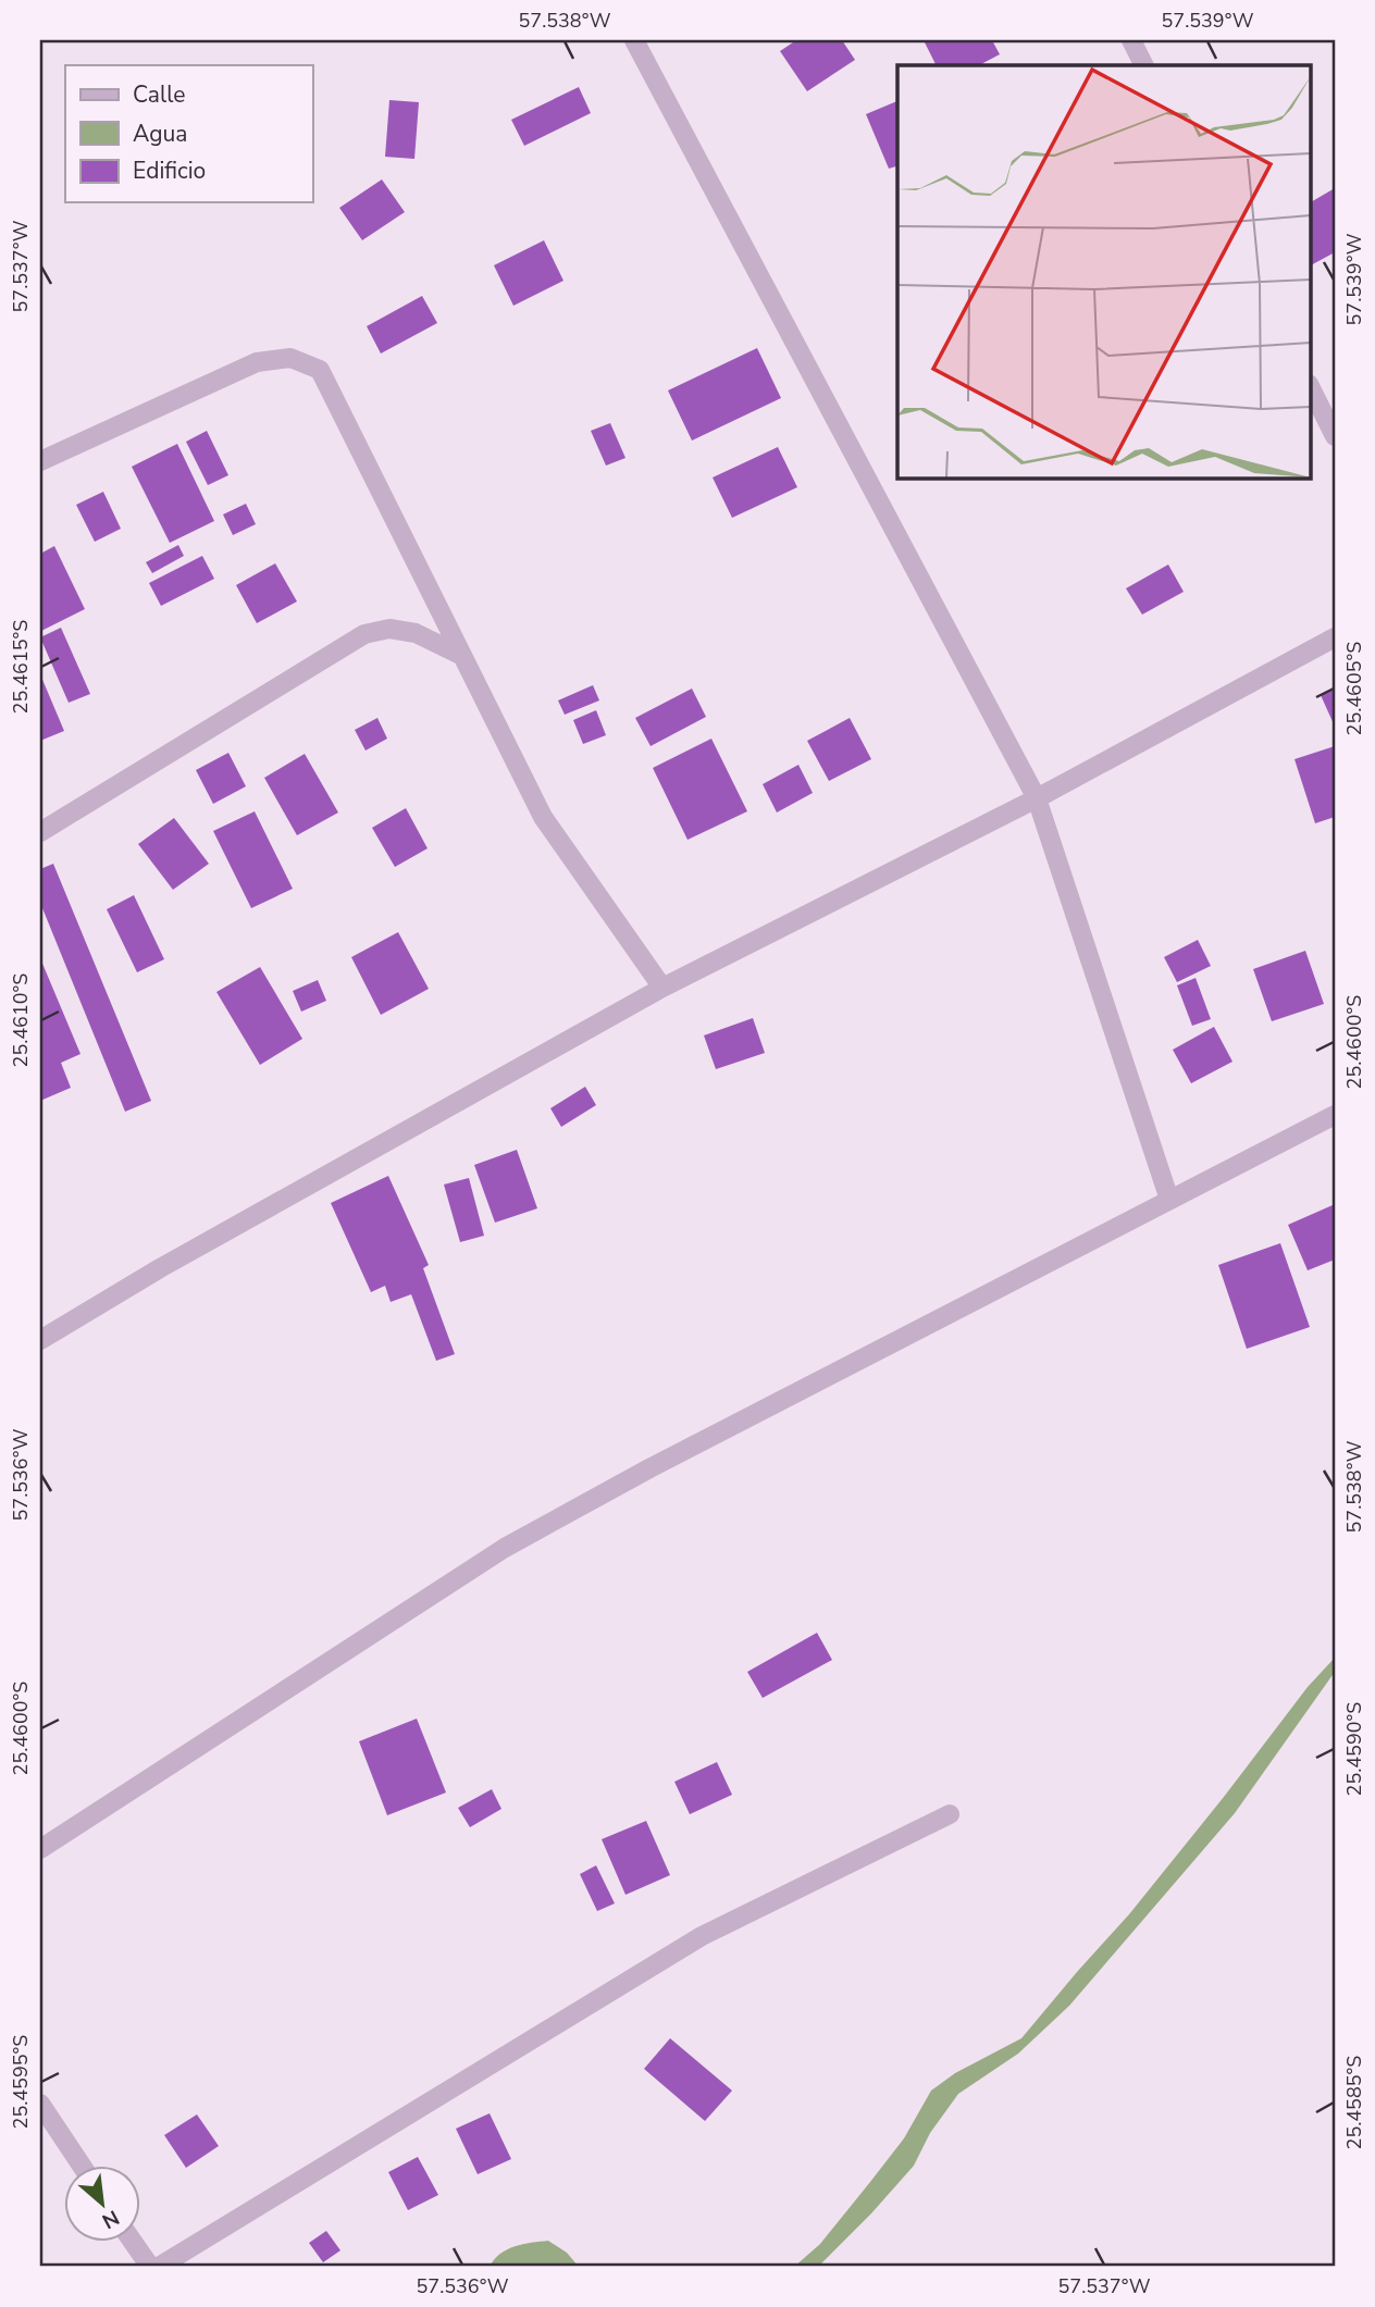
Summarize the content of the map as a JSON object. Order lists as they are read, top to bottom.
{
  "legend": ["Calle", "Agua", "Edificio"],
  "north": "bottom right",
  "coordinates": [
    "57.538°W",
    "57.539°W",
    "57.537°W",
    "25.4615°S",
    "25.4605°S",
    "25.4610°S",
    "25.4600°S",
    "57.536°W",
    "25.4590°S",
    "25.4595°S",
    "25.4585°S"
  ]
}
